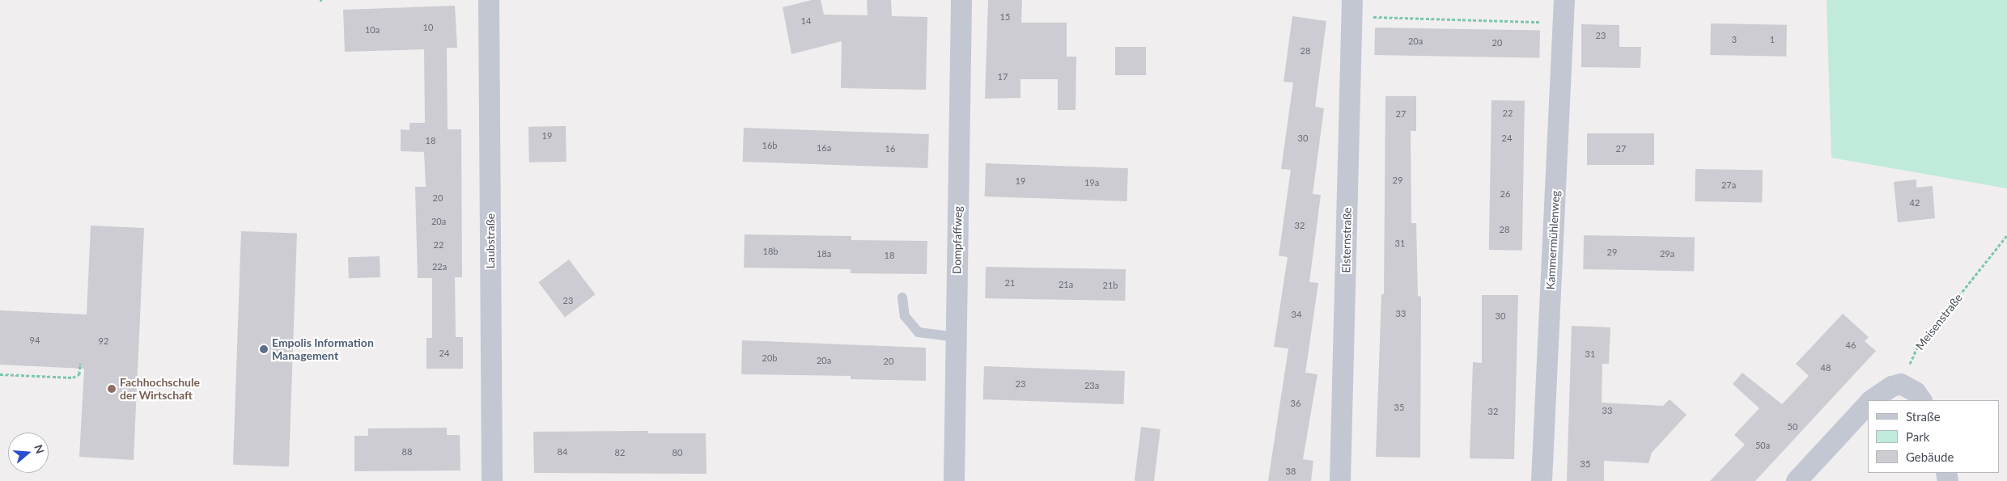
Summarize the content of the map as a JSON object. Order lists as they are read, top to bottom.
{
  "streets": {
    "street": [
      "Dompfaffweg",
      "Elsternstraße",
      "Kammermühlenweg",
      "Laubstraße"
    ],
    "path": ["Meisenstraße"]
  },
  "places": ["Empolis Information Management", "Fachhochschule der Wirtschaft"],
  "house_numbers": [
    "15",
    "14",
    "10",
    "10a",
    "23",
    "3",
    "1",
    "20a",
    "20",
    "28",
    "17",
    "22",
    "27",
    "19",
    "30",
    "24",
    "18",
    "16b",
    "16a",
    "16",
    "27",
    "29",
    "19",
    "19a",
    "27a",
    "26",
    "20",
    "42",
    "20a",
    "32",
    "28",
    "31",
    "22",
    "18b",
    "29",
    "18a",
    "29a",
    "18",
    "22a",
    "21",
    "21a",
    "21b",
    "23",
    "33",
    "34",
    "30",
    "94",
    "92",
    "46",
    "24",
    "31",
    "20b",
    "20a",
    "20",
    "48",
    "23",
    "23a",
    "36",
    "35",
    "33",
    "32",
    "50",
    "50a",
    "88",
    "84",
    "82",
    "80",
    "35",
    "38"
  ],
  "legend": ["Straße", "Park", "Gebäude"],
  "north": "right"
}
